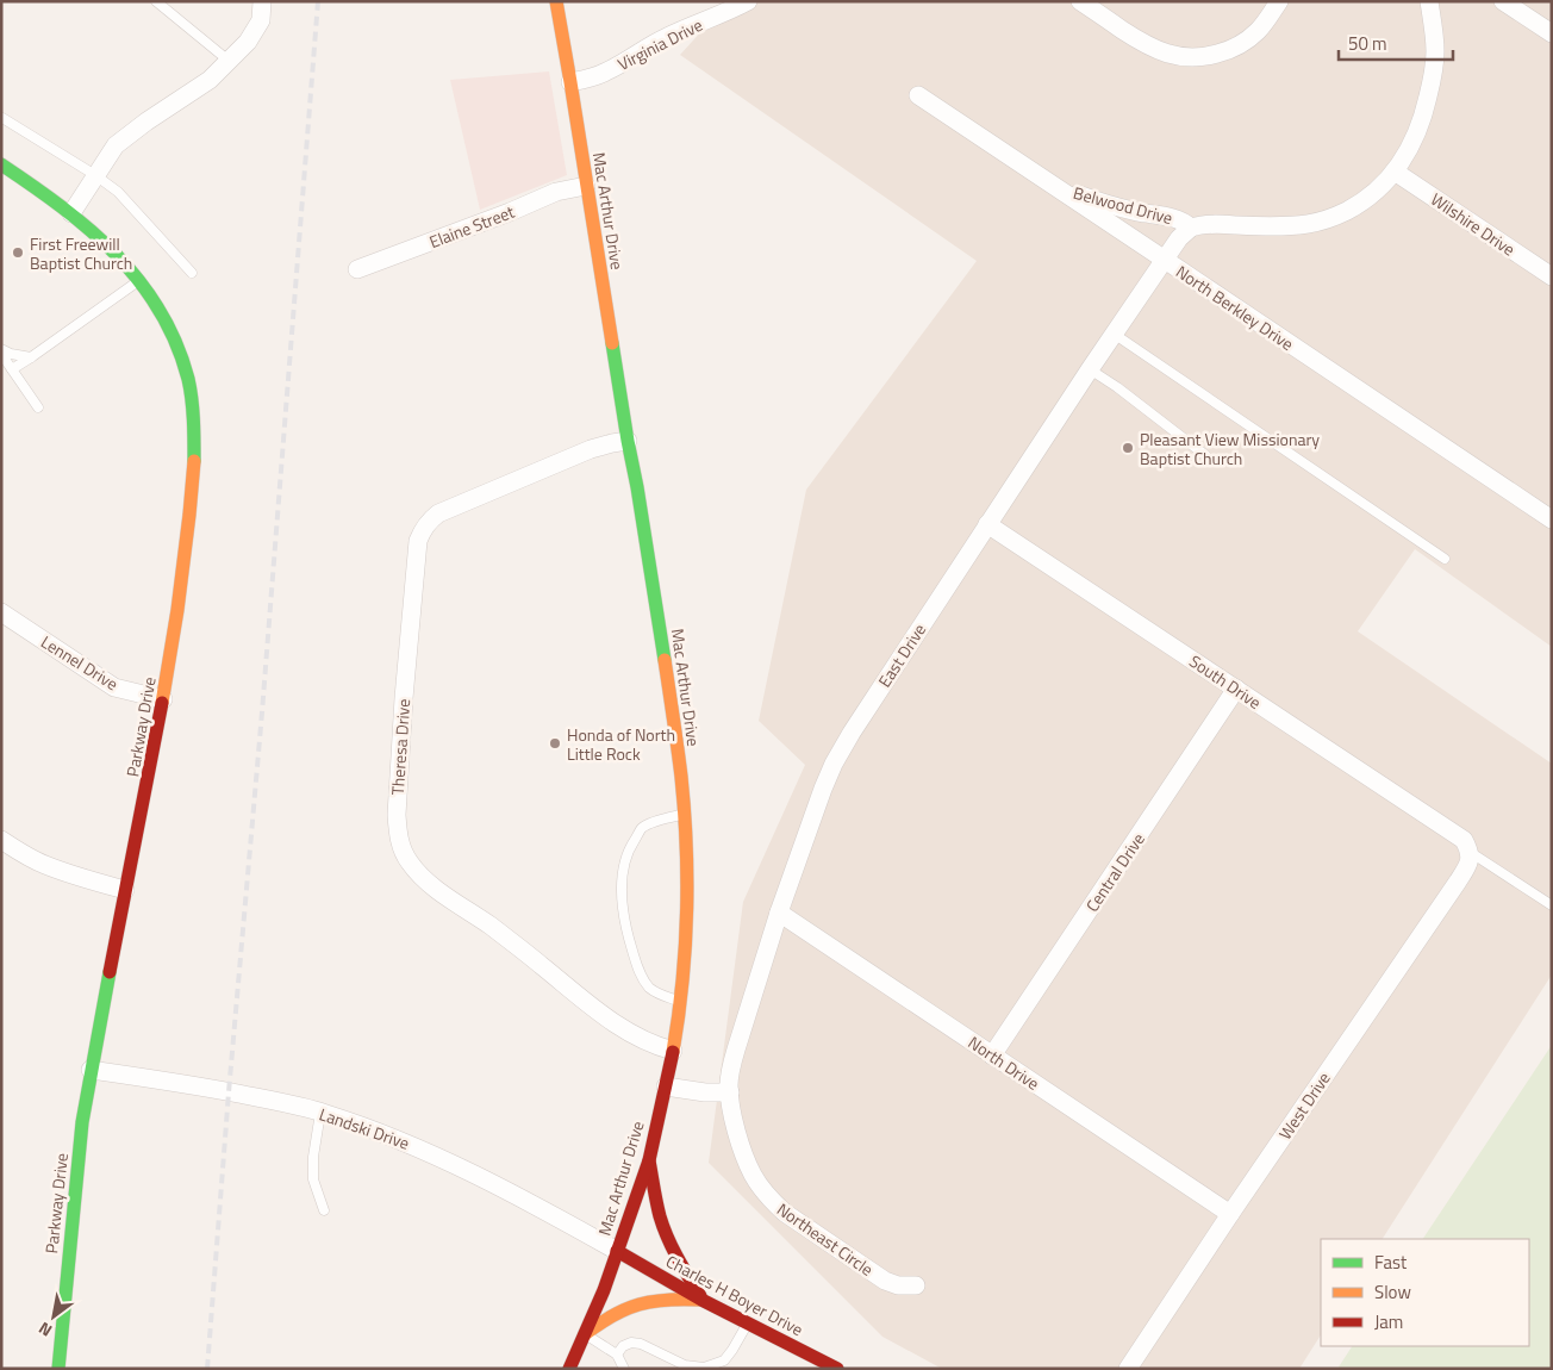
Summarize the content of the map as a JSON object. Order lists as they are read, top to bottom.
{
  "streets": {
    "street": [
      "Virginia Drive",
      "Belwood Drive",
      "Mac Arthur Drive",
      "Wilshire Drive",
      "Elaine Street",
      "North Berkley Drive",
      "East Drive",
      "Lennel Drive",
      "South Drive",
      "Parkway Drive",
      "Theresa Drive",
      "Central Drive",
      "North Drive",
      "West Drive",
      "Landski Drive",
      "Northeast Circle",
      "Charles H Boyer Drive"
    ]
  },
  "crossings": [
    ["Virginia Drive", "Mac Arthur Drive"],
    ["Belwood Drive", "Wilshire Drive"],
    ["Belwood Drive", "North Berkley Drive"],
    ["Belwood Drive", "East Drive"],
    ["Mac Arthur Drive", "Elaine Street"],
    ["Mac Arthur Drive", "Theresa Drive"],
    ["Mac Arthur Drive", "Landski Drive"],
    ["Mac Arthur Drive", "Charles H Boyer Drive"],
    ["North Berkley Drive", "East Drive"],
    ["East Drive", "South Drive"],
    ["East Drive", "North Drive"],
    ["East Drive", "Northeast Circle"],
    ["Lennel Drive", "Parkway Drive"],
    ["South Drive", "Central Drive"],
    ["South Drive", "West Drive"],
    ["Parkway Drive", "Landski Drive"],
    ["Central Drive", "North Drive"],
    ["North Drive", "West Drive"],
    ["Landski Drive", "Charles H Boyer Drive"]
  ],
  "places": ["First Freewill Baptist Church", "Pleasant View Missionary Baptist Church", "Honda of North Little Rock"],
  "legend": ["Fast", "Slow", "Jam"],
  "scale_bar": "50 m",
  "north": "bottom left"
}
